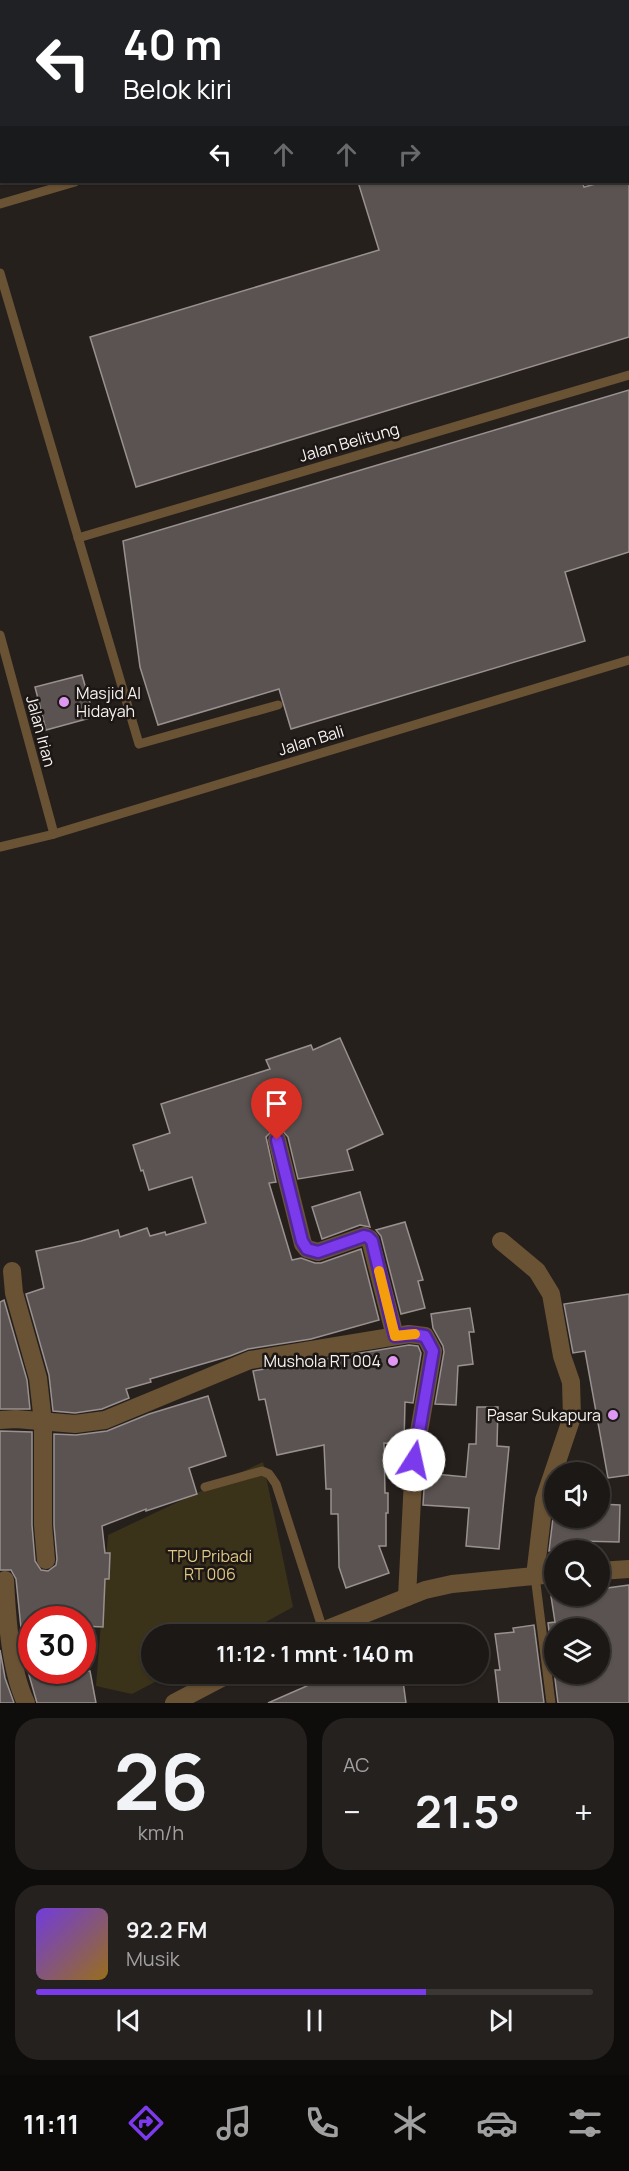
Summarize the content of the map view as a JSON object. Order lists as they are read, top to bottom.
{
  "streets": {
    "lane": ["Jalan Belitung", "Jalan Irian", "Jalan Bali"]
  },
  "crossings": [
    ["Jalan Irian", "Jalan Bali"]
  ],
  "parks": ["TPU Pribadi RT 006"],
  "places": ["Masjid Al Hidayah", "Mushola RT 004", "Pasar Sukapura"],
  "page": {
    "turn": ["40 m", "Belok kiri"],
    "limit": "30",
    "trip": "11:12 · 1 mnt · 140 m",
    "tile": [
      ["26", "km/h"],
      "AC"
    ],
    "heat": ["−", "21.5°", "+"],
    "song": ["92.2 FM", "Musik"],
    "tabs": "11:11"
  }
}
